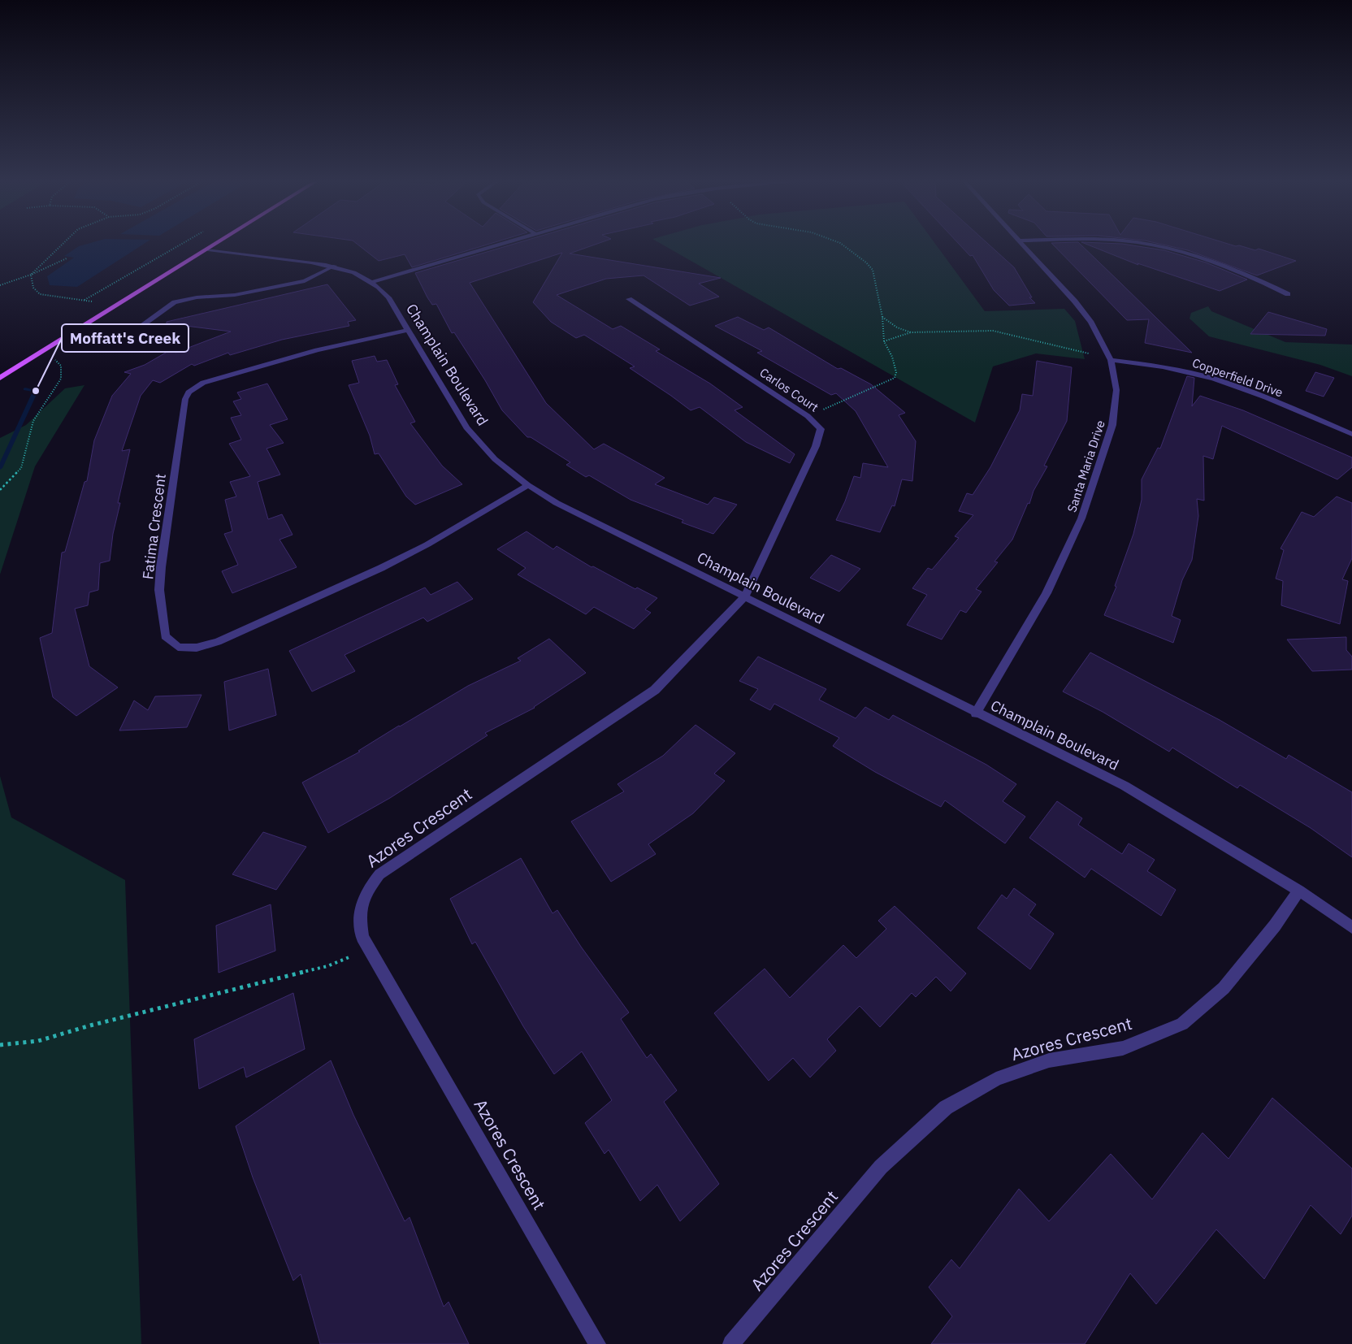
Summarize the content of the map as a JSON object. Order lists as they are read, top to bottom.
{
  "streets": {
    "street": [
      "Champlain Boulevard",
      "Copperfield Drive",
      "Carlos Court",
      "Santa Maria Drive",
      "Fatima Crescent",
      "Azores Crescent"
    ]
  },
  "crossings": [
    ["Champlain Boulevard", "Carlos Court"],
    ["Champlain Boulevard", "Santa Maria Drive"],
    ["Champlain Boulevard", "Fatima Crescent"],
    ["Champlain Boulevard", "Azores Crescent"],
    ["Copperfield Drive", "Santa Maria Drive"],
    ["Carlos Court", "Azores Crescent"]
  ],
  "places": ["Moffatt's Creek"]
}
